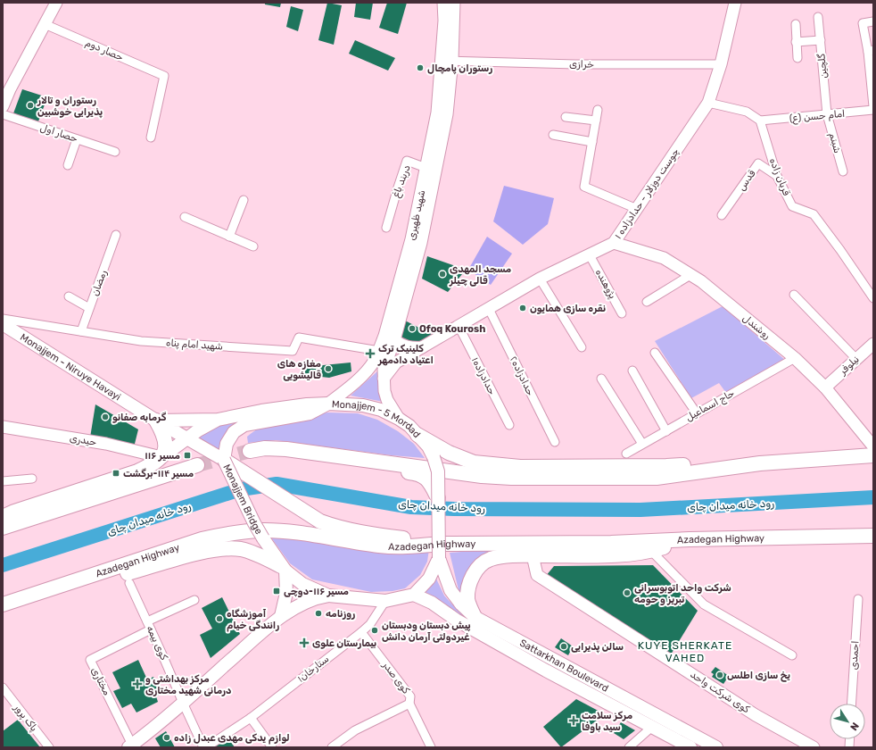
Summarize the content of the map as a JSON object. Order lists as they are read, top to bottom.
{
  "streets": {
    "highway": ["Azadegan Highway"],
    "main road": [
      "Monajjem - Niruye Havayi",
      "Monajjem - 5 Mordad",
      "Monajjem Bridge",
      "Sattarkhan Boulevard"
    ],
    "street": [
      "حصار دوم",
      "خرازی",
      "گلچین",
      "امام حسن (ع)",
      "حصار اول",
      "شبنم",
      "قربان زاده",
      "قدس",
      "دربند باغ",
      "چوست دوزلار - حدادزاده ۱",
      "شهید ظهیری",
      "رمضان",
      "پژوهنده",
      "روشندل",
      "شهید امام پناه",
      "نیلوفر",
      "حدادزاده۱",
      "حدادزاده۲",
      "حاج اسماعیل",
      "حیدری",
      "کوی بیمه",
      "احمدی",
      "ستارخان۱",
      "کوی صدر",
      "مختاری",
      "کوی شرکت واحد",
      "پاک پرور"
    ]
  },
  "crossings": [
    ["خرازی", "چوست دوزلار - حدادزاده ۱"],
    ["خرازی", "شهید ظهیری"],
    ["گلچین", "امام حسن (ع)"],
    ["گلچین", "شبنم"],
    ["امام حسن (ع)", "شبنم"],
    ["امام حسن (ع)", "قربان زاده"],
    ["قربان زاده", "قدس"],
    ["دربند باغ", "شهید ظهیری"],
    ["چوست دوزلار - حدادزاده ۱", "شهید ظهیری"],
    ["چوست دوزلار - حدادزاده ۱", "پژوهنده"],
    ["چوست دوزلار - حدادزاده ۱", "روشندل"],
    ["چوست دوزلار - حدادزاده ۱", "حدادزاده۱"],
    ["چوست دوزلار - حدادزاده ۱", "حدادزاده۲"],
    ["شهید ظهیری", "شهید امام پناه"],
    ["شهید ظهیری", "Monajjem - 5 Mordad"],
    ["رمضان", "شهید امام پناه"],
    ["روشندل", "نیلوفر"],
    ["روشندل", "حاج اسماعیل"],
    ["Monajjem - Niruye Havayi", "Monajjem - 5 Mordad"],
    ["Monajjem - Niruye Havayi", "Monajjem Bridge"],
    ["Monajjem - 5 Mordad", "Monajjem Bridge"],
    ["Monajjem - 5 Mordad", "Sattarkhan Boulevard"],
    ["کوی بیمه", "مختاری"],
    ["ستارخان۱", "کوی صدر"]
  ],
  "districts": ["KUYE SHERKATE VAHED"],
  "water": ["رود خانه میدان چای"],
  "places": {
    "other": [
      "رستوران پامچال",
      "رستوران و تالار پذیرایی خوشبین",
      "مسجد المهدی قالی چیلر",
      "نقره سازی همایون",
      "Ofoq Kourosh",
      "مغازه های قالیشویی",
      "گرمابه صفانو",
      "شرکت واحد اتوبوسرانی تبریز و حومه",
      "روزنامه",
      "آموزشگاه رانندگی خیام",
      "پیش دبستان ودبستان غیردولتی آرمان دانش",
      "سالن پذیرایی",
      "یخ سازی اطلس",
      "لوازم یدکی مهدی عبدل زاده"
    ],
    "health": [
      "کلینیک ترک اعتیاد دادمهر",
      "بیمارستان علوی",
      "مرکز بهداشتی و درمانی شهید مختاری",
      "مرکز سلامت سید باوفا"
    ],
    "transit": ["مسیر ۱۱۶", "مسیر ۱۱۴-برگشت", "مسیر ۱۱۶-دوچی"]
  },
  "north": "bottom right"
}
